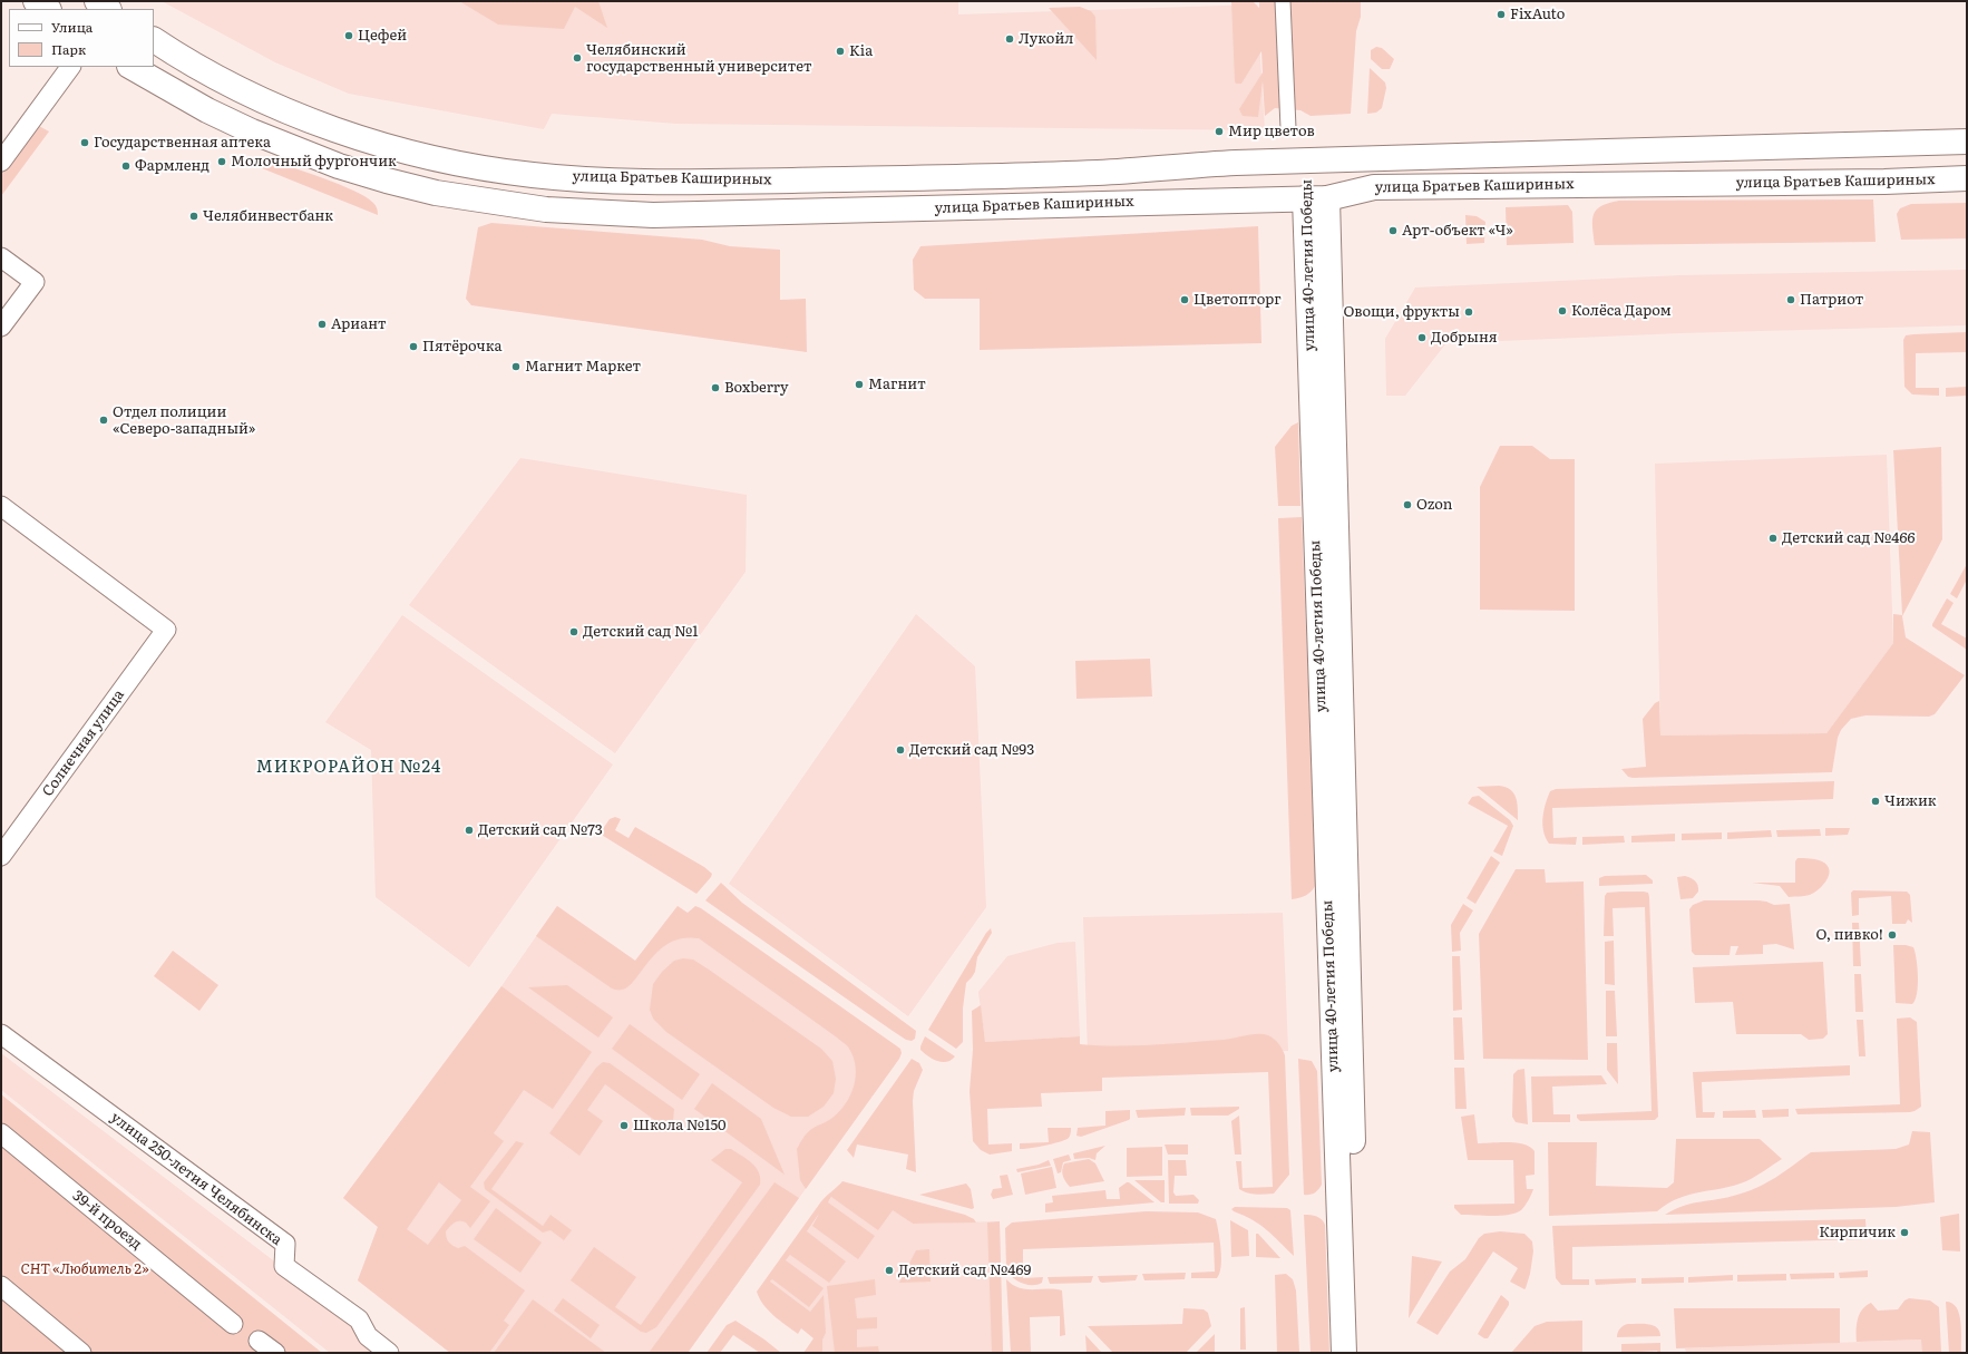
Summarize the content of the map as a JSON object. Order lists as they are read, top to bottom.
{
  "streets": {
    "main road": ["улица Братьев Кашириных", "улица 40-летия Победы"],
    "street": ["Солнечная улица", "улица 250-летия Челябинска", "39-й проезд"]
  },
  "crossings": [
    ["улица Братьев Кашириных", "улица 40-летия Победы"]
  ],
  "districts": ["МИКРОРАЙОН №24"],
  "parks": ["СНТ «Любитель 2»"],
  "places": [
    "FixAuto",
    "Цефей",
    "Лукойл",
    "Kia",
    "Челябинский государственный университет",
    "Мир цветов",
    "Государственная аптека",
    "Молочный фургончик",
    "Фармленд",
    "Челябинвестбанк",
    "Арт-объект «Ч»",
    "Цветопторг",
    "Патриот",
    "Колёса Даром",
    "Овощи, фрукты",
    "Ариант",
    "Добрыня",
    "Пятёрочка",
    "Магнит Маркет",
    "Магнит",
    "Boxberry",
    "Отдел полиции «Северо-западный»",
    "Ozon",
    "Детский сад №466",
    "Детский сад №1",
    "Детский сад №93",
    "Чижик",
    "Детский сад №73",
    "О, пивко!",
    "Школа №150",
    "Кирпичик",
    "Детский сад №469"
  ],
  "legend": ["Улица", "Парк"]
}
